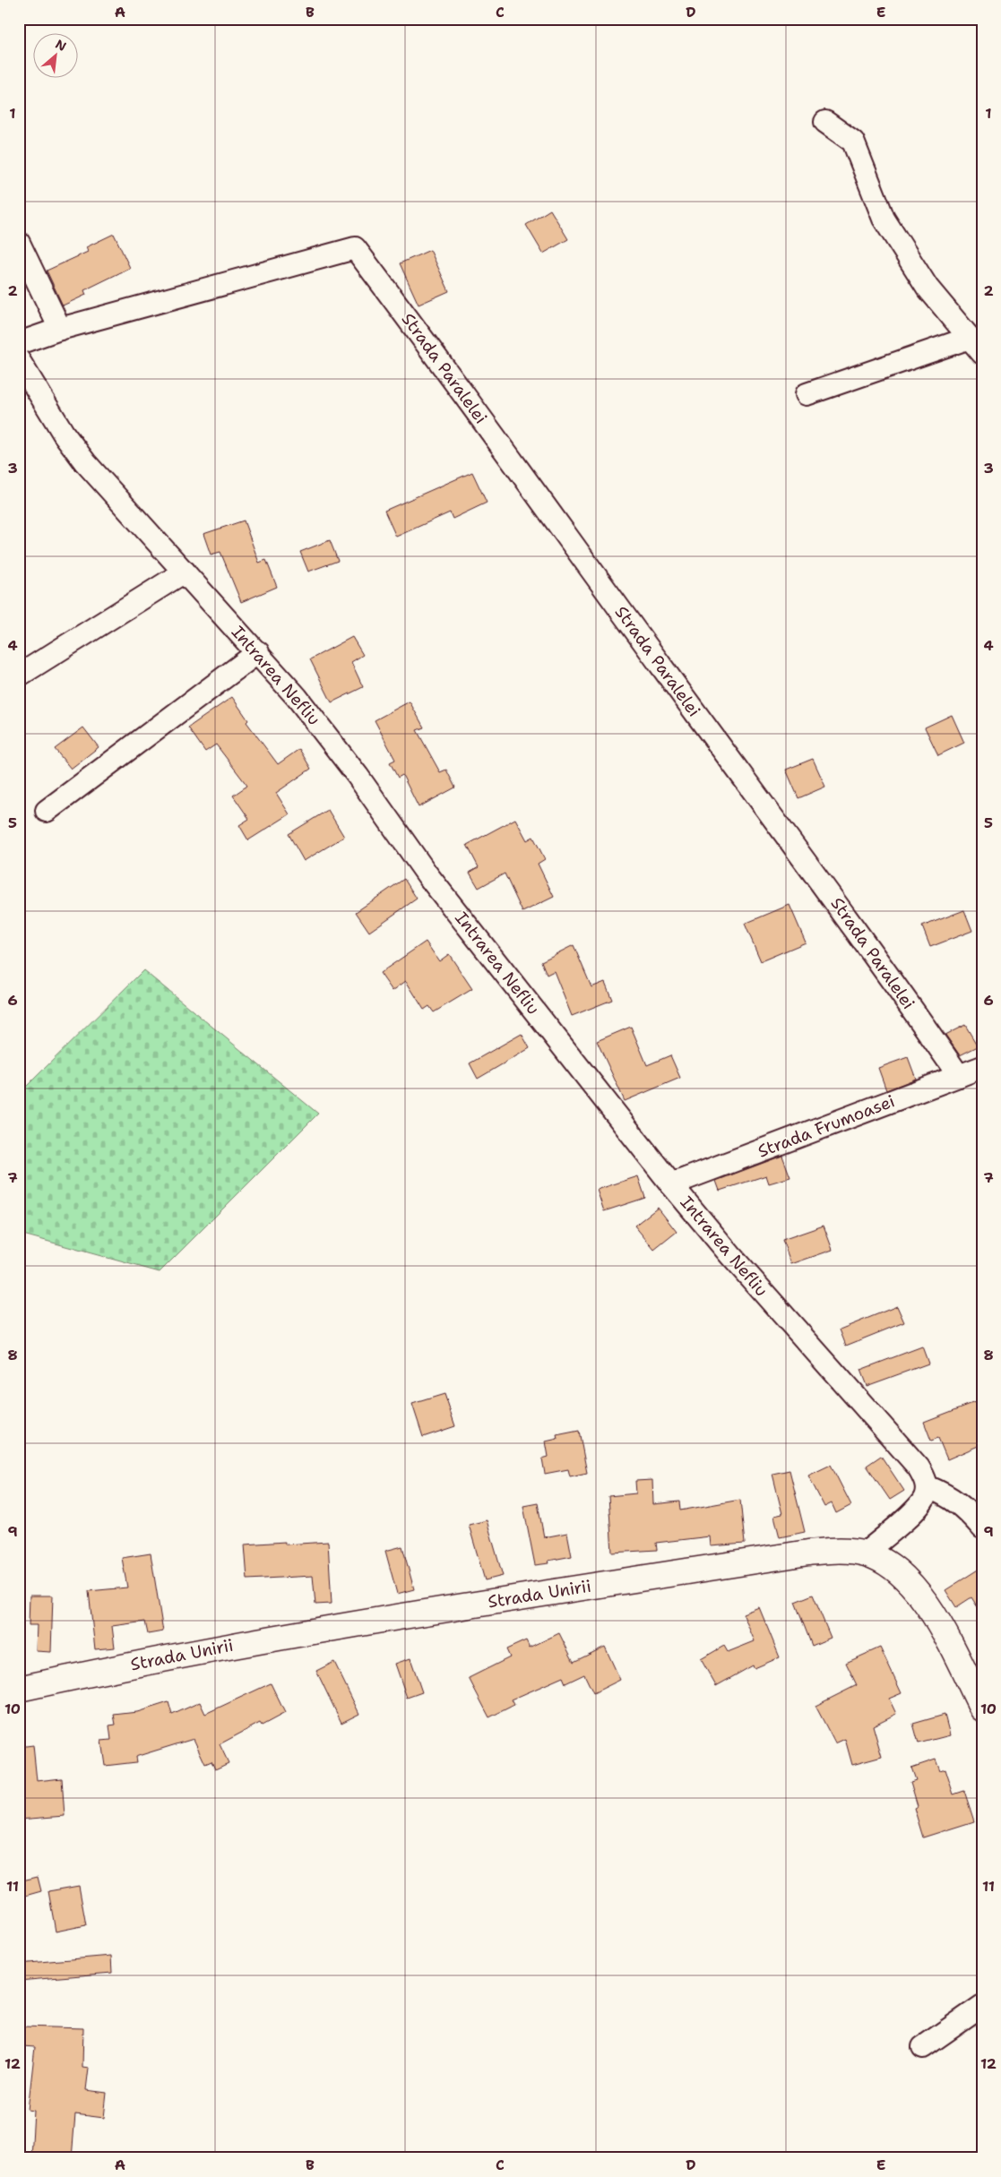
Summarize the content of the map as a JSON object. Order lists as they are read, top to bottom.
{
  "streets": {
    "main road": ["Strada Unirii"],
    "street": ["Strada Paralelei", "Intrarea Nefliu", "Strada Frumoasei"]
  },
  "crossings": [
    ["Strada Paralelei", "Strada Frumoasei"],
    ["Intrarea Nefliu", "Strada Frumoasei"]
  ],
  "north": "top right",
  "grid": {
    "columns": [
      "A",
      "B",
      "C",
      "D",
      "E"
    ],
    "rows": [
      "1",
      "2",
      "3",
      "4",
      "5",
      "6",
      "7",
      "8",
      "9",
      "10",
      "11",
      "12"
    ]
  }
}
